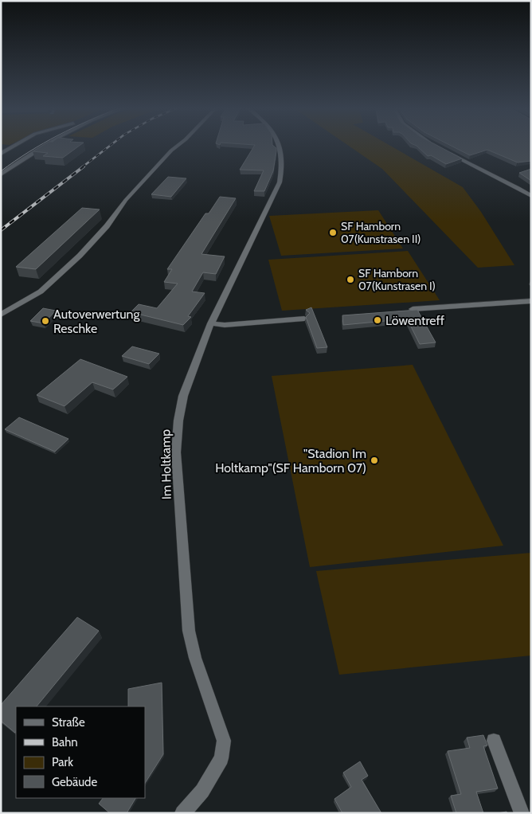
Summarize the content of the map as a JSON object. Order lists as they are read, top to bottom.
{
  "streets": {
    "street": ["Im Holtkamp"]
  },
  "places": [
    "SF Hamborn 07(Kunstrasen II)",
    "SF Hamborn 07(Kunstrasen I)",
    "Löwentreff",
    "Autoverwertung Reschke",
    "\"Stadion Im Holtkamp\"(SF Hamborn 07)"
  ],
  "legend": [
    "Straße",
    "Bahn",
    "Park",
    "Gebäude"
  ]
}
